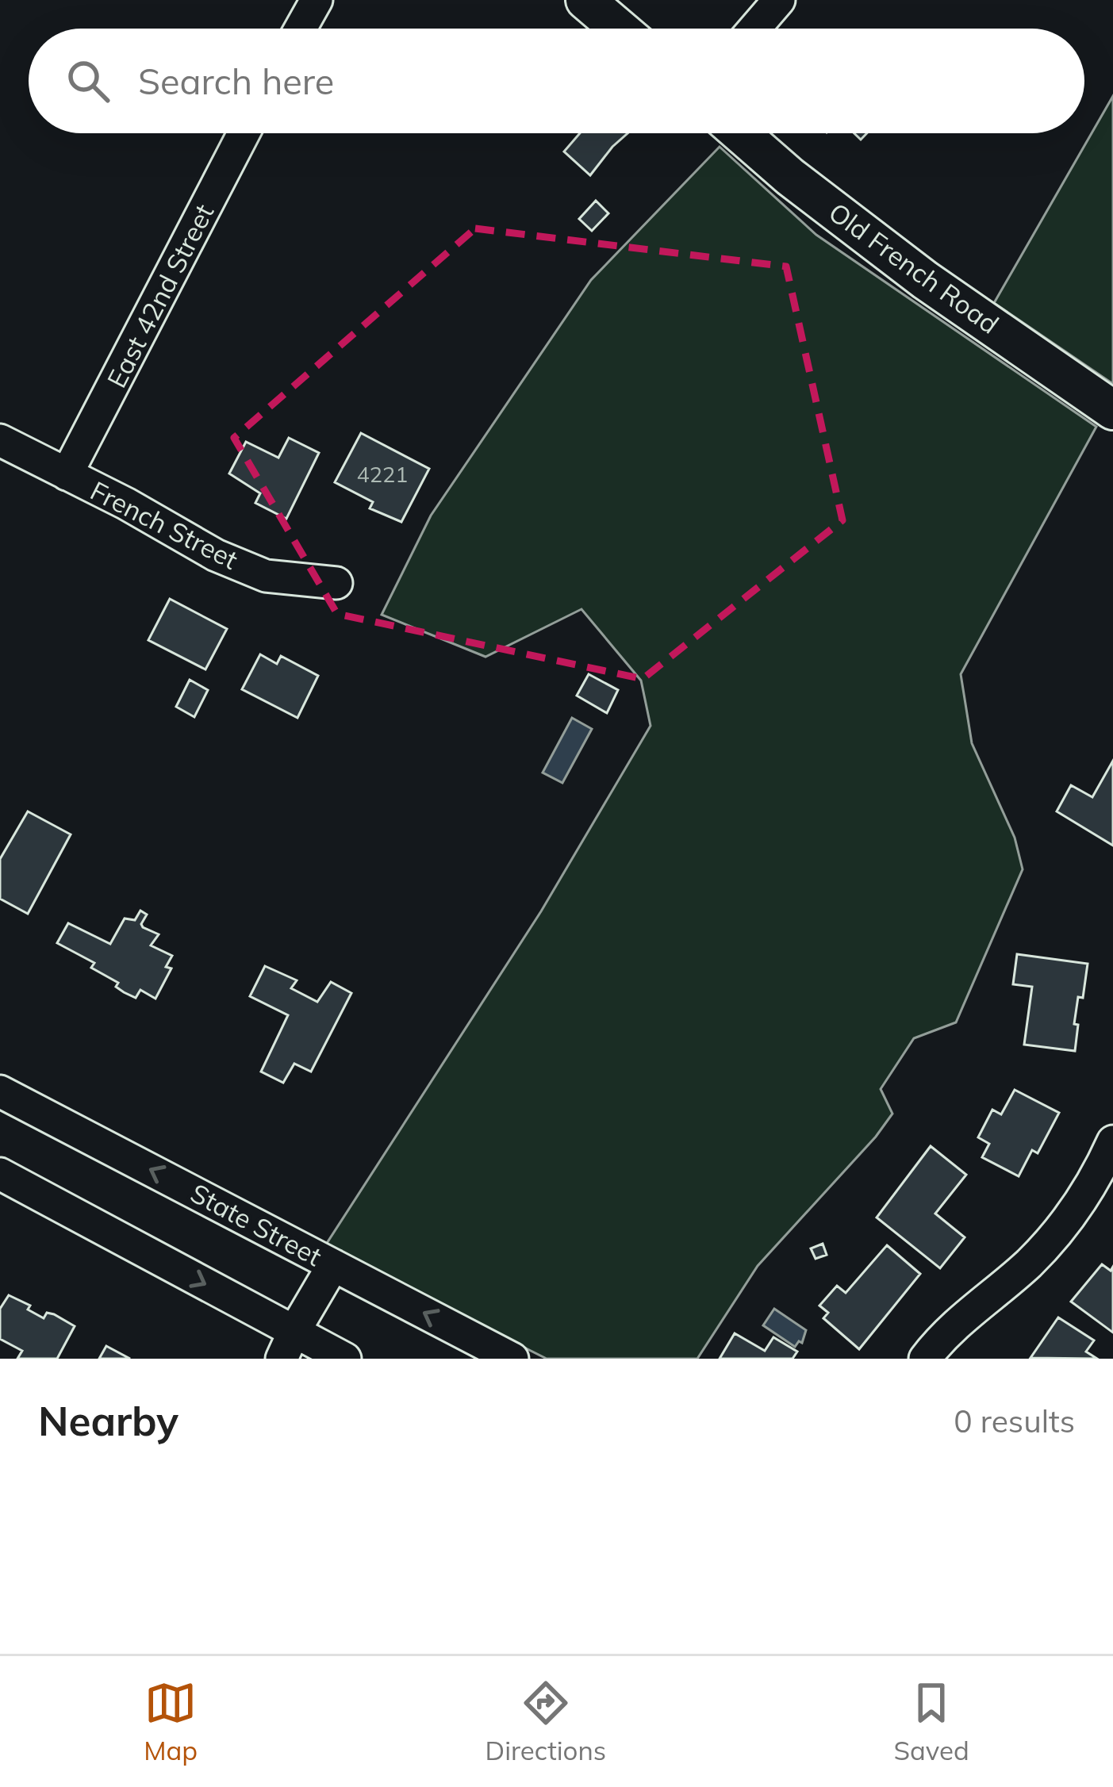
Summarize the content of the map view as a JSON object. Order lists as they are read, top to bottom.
{
  "streets": {
    "main road": ["Old French Road"],
    "street": ["East 42nd Street", "French Street", "State Street"]
  },
  "crossings": [
    ["East 42nd Street", "French Street"]
  ],
  "house_numbers": ["4221"],
  "page": {
    "search": "Search here",
    "heading": ["Nearby", "0 results"],
    "nav": ["Map", "Directions", "Saved"]
  }
}
